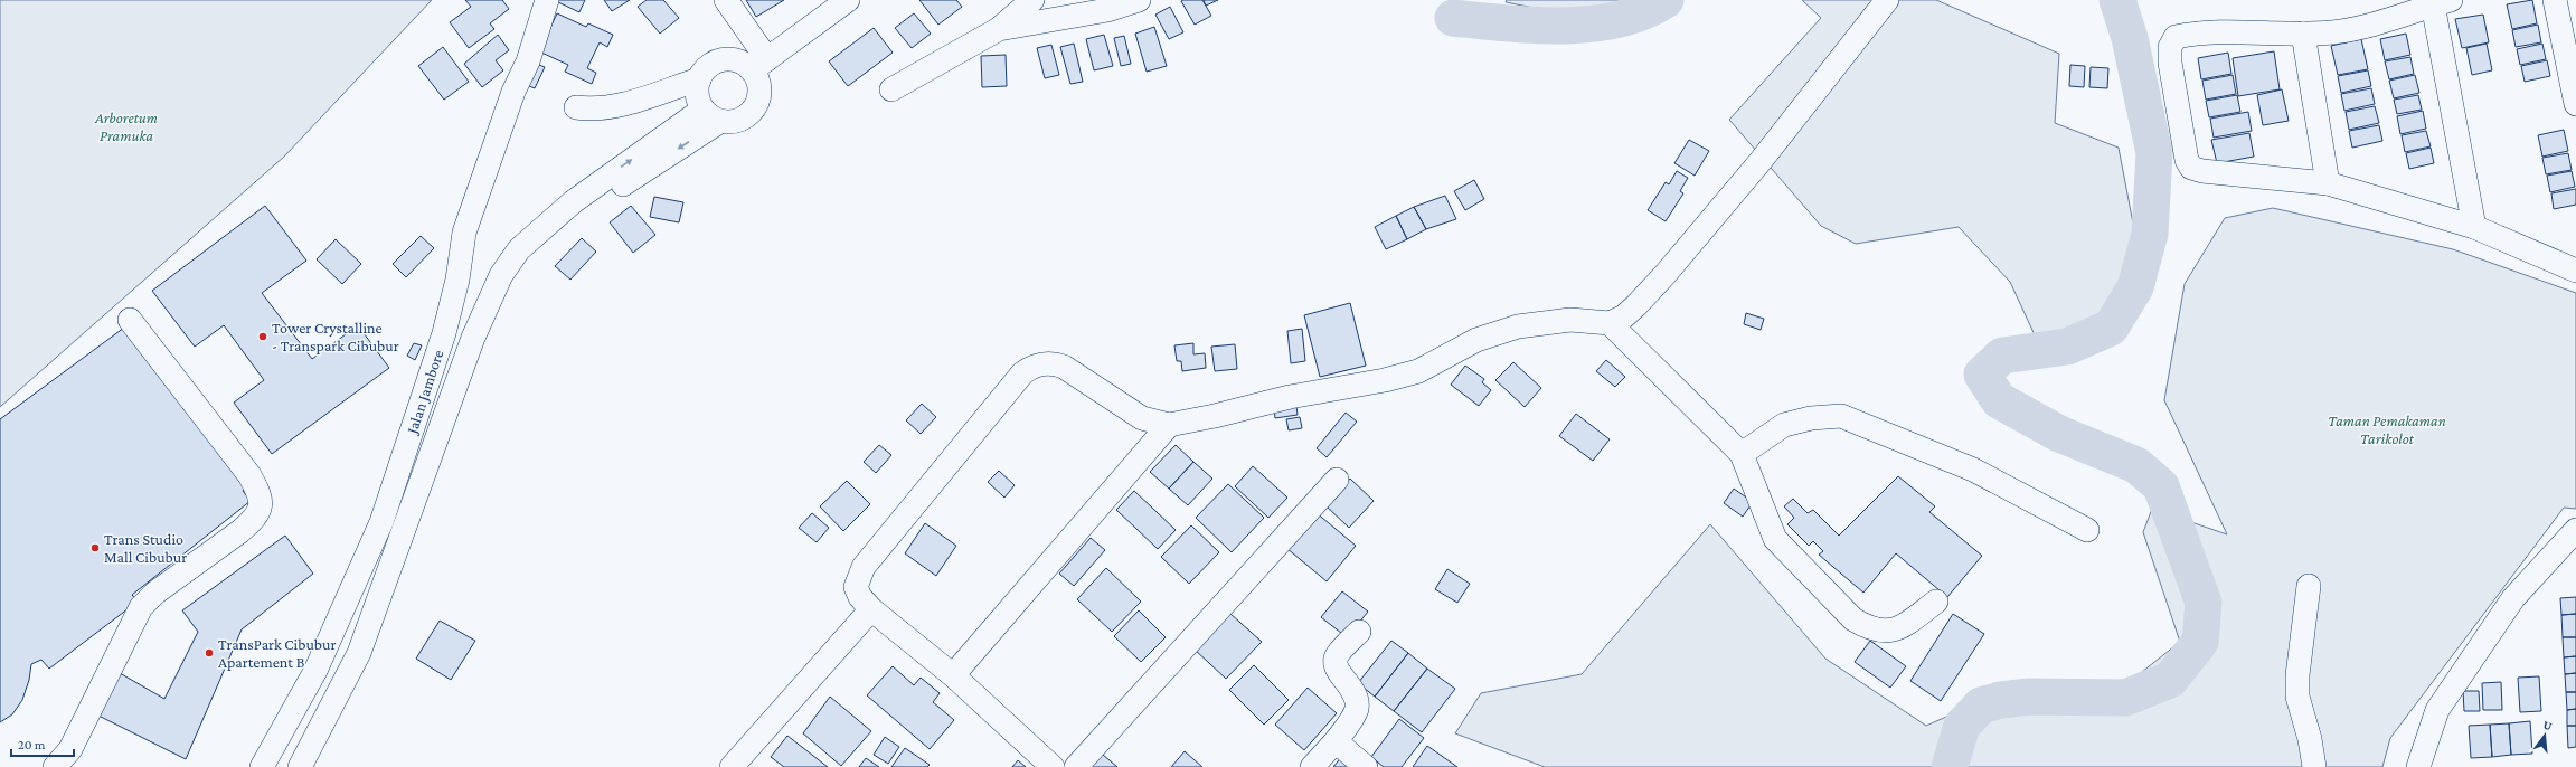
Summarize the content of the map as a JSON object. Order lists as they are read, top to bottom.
{
  "streets": {
    "street": ["Jalan Jambore"]
  },
  "parks": ["Arboretum Pramuka", "Taman Pemakaman Tarikolot"],
  "places": ["Tower Crystalline - Transpark Cibubur", "Trans Studio Mall Cibubur", "TransPark Cibubur Apartement B"],
  "scale_bar": "20 m",
  "north": "top"
}
